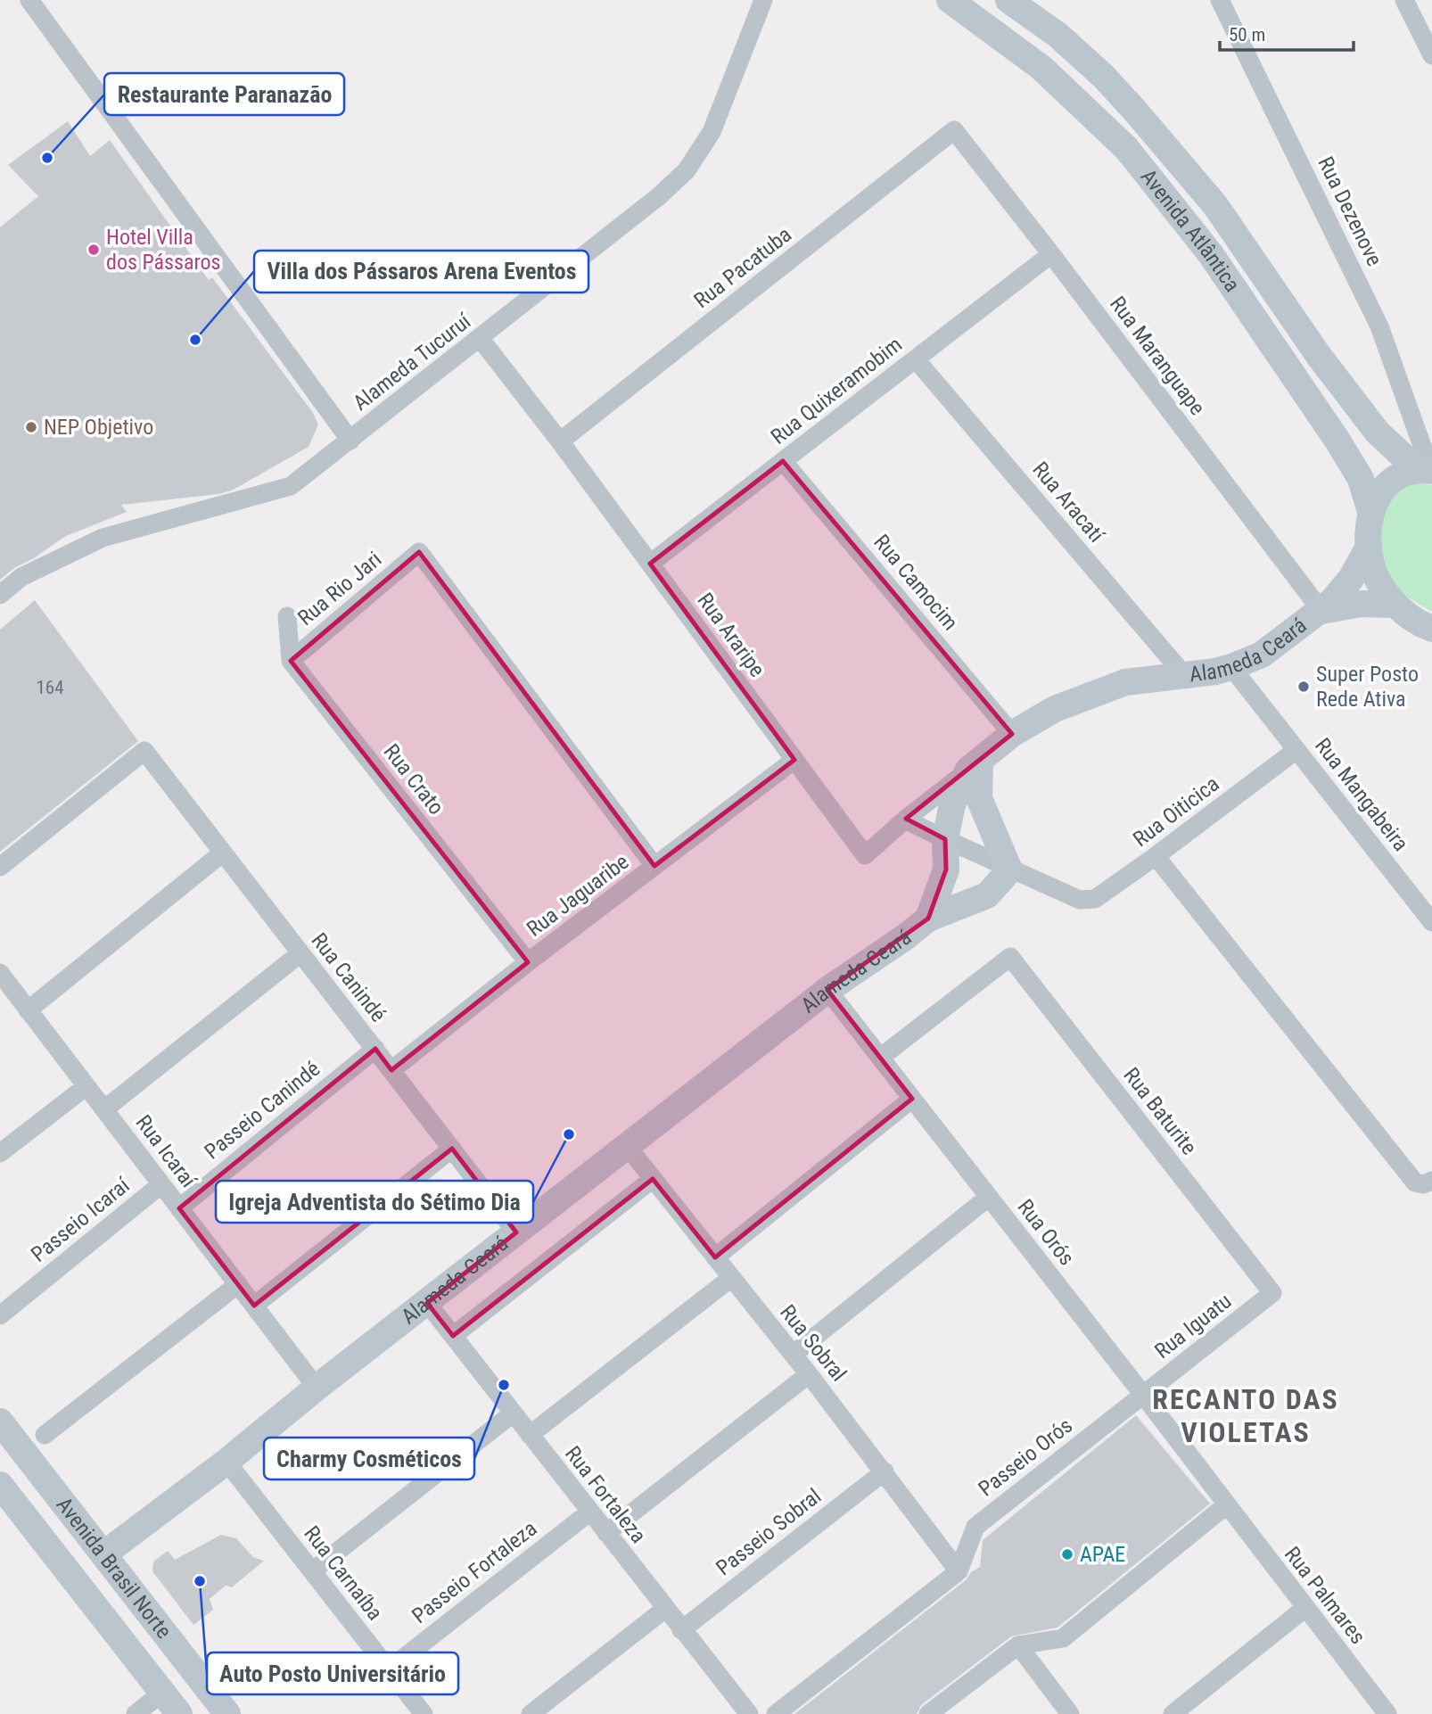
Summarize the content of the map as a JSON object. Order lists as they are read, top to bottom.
{
  "streets": {
    "main road": ["Avenida Atlântica", "Alameda Ceará", "Avenida Brasil Norte"],
    "street": [
      "Rua Dezenove",
      "Rua Pacatuba",
      "Rua Maranguape",
      "Alameda Tucuruí",
      "Rua Quixeramobim",
      "Rua Aracatí",
      "Rua Camocim",
      "Rua Rio Jari",
      "Rua Araripe",
      "Rua Crato",
      "Rua Mangabeira",
      "Rua Oiticica",
      "Rua Jaguaribe",
      "Rua Canindé",
      "Passeio Canindé",
      "Rua Baturite",
      "Rua Icaraí",
      "Passeio Icaraí",
      "Rua Orós",
      "Rua Iguatu",
      "Rua Sobral",
      "Passeio Orós",
      "Rua Fortaleza",
      "Passeio Sobral",
      "Passeio Fortaleza",
      "Rua Carnaíba",
      "Rua Palmares"
    ]
  },
  "crossings": [
    ["Rua Dezenove", "Avenida Atlântica"],
    ["Avenida Atlântica", "Alameda Ceará"],
    ["Rua Pacatuba", "Rua Maranguape"],
    ["Rua Pacatuba", "Rua Araripe"],
    ["Rua Maranguape", "Rua Quixeramobim"],
    ["Rua Maranguape", "Alameda Ceará"],
    ["Alameda Tucuruí", "Rua Araripe"],
    ["Rua Quixeramobim", "Rua Aracatí"],
    ["Rua Quixeramobim", "Rua Camocim"],
    ["Rua Quixeramobim", "Rua Araripe"],
    ["Rua Aracatí", "Alameda Ceará"],
    ["Rua Camocim", "Alameda Ceará"],
    ["Rua Rio Jari", "Rua Crato"],
    ["Rua Rio Jari", "Rua Jaguaribe"],
    ["Rua Araripe", "Rua Jaguaribe"],
    ["Alameda Ceará", "Rua Mangabeira"],
    ["Alameda Ceará", "Rua Canindé"],
    ["Alameda Ceará", "Rua Icaraí"],
    ["Alameda Ceará", "Rua Orós"],
    ["Alameda Ceará", "Rua Sobral"],
    ["Alameda Ceará", "Rua Fortaleza"],
    ["Alameda Ceará", "Avenida Brasil Norte"],
    ["Alameda Ceará", "Rua Carnaíba"],
    ["Rua Crato", "Rua Jaguaribe"],
    ["Rua Mangabeira", "Rua Oiticica"],
    ["Rua Jaguaribe", "Rua Canindé"],
    ["Rua Canindé", "Passeio Canindé"],
    ["Passeio Canindé", "Rua Icaraí"],
    ["Rua Baturite", "Rua Orós"],
    ["Rua Baturite", "Rua Iguatu"],
    ["Rua Icaraí", "Passeio Icaraí"],
    ["Rua Orós", "Rua Iguatu"],
    ["Rua Orós", "Passeio Orós"],
    ["Rua Orós", "Rua Palmares"],
    ["Rua Iguatu", "Passeio Orós"],
    ["Rua Sobral", "Passeio Orós"],
    ["Rua Sobral", "Passeio Sobral"],
    ["Rua Fortaleza", "Passeio Sobral"],
    ["Rua Fortaleza", "Passeio Fortaleza"],
    ["Passeio Fortaleza", "Rua Carnaíba"]
  ],
  "districts": ["RECANTO DAS VIOLETAS"],
  "places": [
    "Restaurante Paranazão",
    "Hotel Villa dos Pássaros",
    "Villa dos Pássaros Arena Eventos",
    "NEP Objetivo",
    "Super Posto Rede Ativa",
    "Igreja Adventista do Sétimo Dia",
    "Charmy Cosméticos",
    "APAE",
    "Auto Posto Universitário"
  ],
  "house_numbers": ["164"],
  "scale_bar": "50 m"
}
